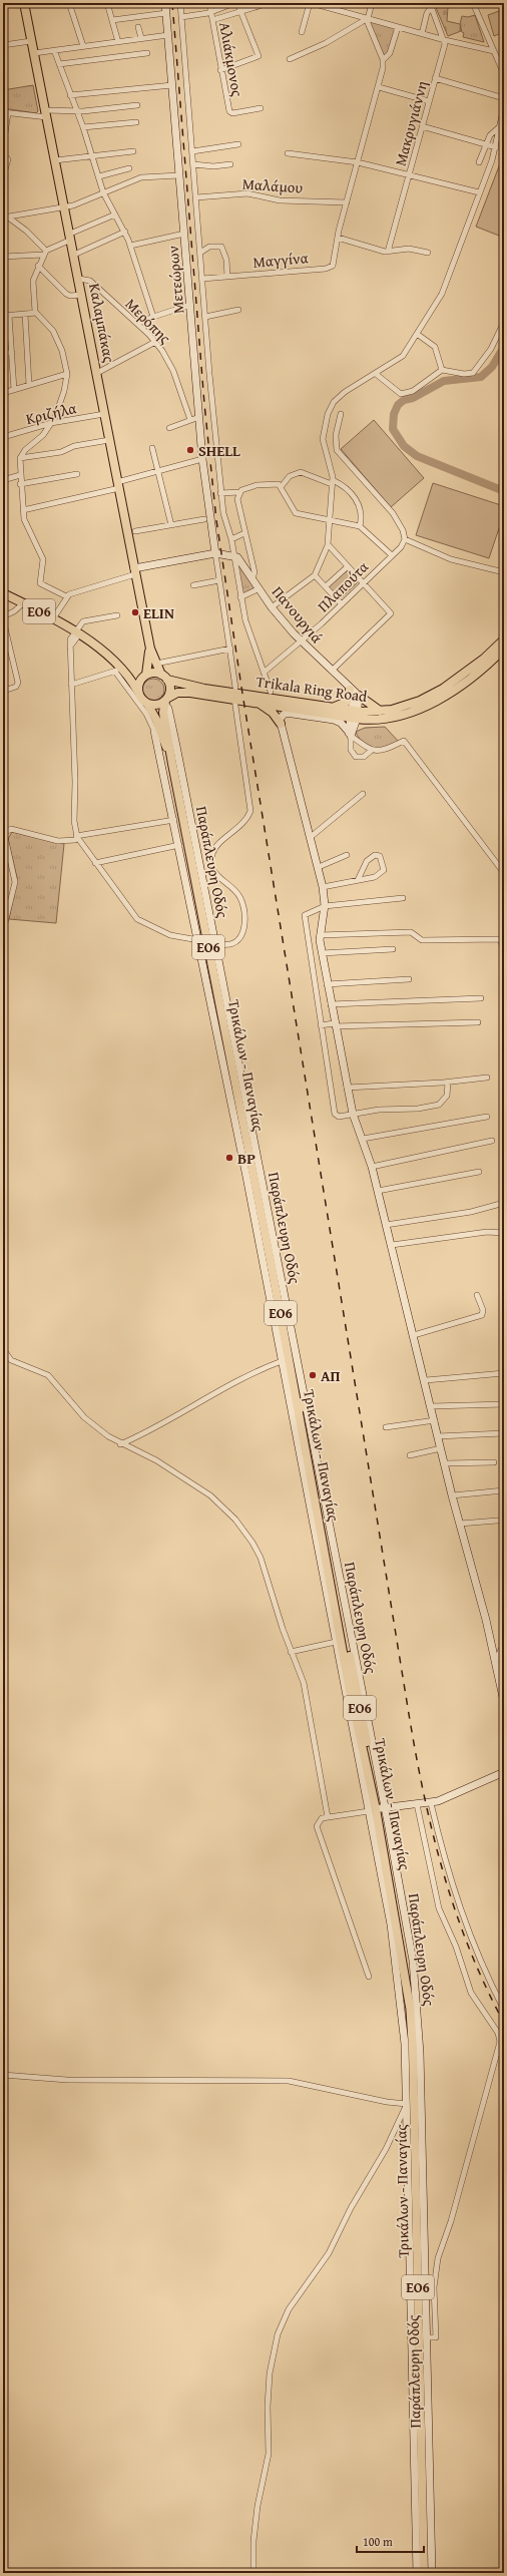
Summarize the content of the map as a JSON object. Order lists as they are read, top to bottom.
{
  "streets": {
    "main road": [
      "Καλαμπάκας",
      "ΕΟ6",
      "Trikala Ring Road",
      "Τρικάλων - Παναγίας"
    ],
    "street": [
      "Αλιάκμονος",
      "Μακρυγιάννη",
      "Μαλάμου",
      "Μαγγίνα",
      "Μετεώρων",
      "Μερόπης",
      "Κριζήλα",
      "Πλαπούτα",
      "Πανουργιά",
      "Παράπλευρη Οδός"
    ]
  },
  "crossings": [
    ["Μερόπης", "Καλαμπάκας"],
    ["Καλαμπάκας", "Κριζήλα"],
    ["Καλαμπάκας", "ΕΟ6"],
    ["Καλαμπάκας", "Trikala Ring Road"],
    ["Καλαμπάκας", "Παράπλευρη Οδός"],
    ["Καλαμπάκας", "Τρικάλων - Παναγίας"],
    ["Πλαπούτα", "Πανουργιά"],
    ["ΕΟ6", "Trikala Ring Road"],
    ["ΕΟ6", "Παράπλευρη Οδός"],
    ["ΕΟ6", "Τρικάλων - Παναγίας"],
    ["Trikala Ring Road", "Παράπλευρη Οδός"],
    ["Trikala Ring Road", "Τρικάλων - Παναγίας"],
    ["Παράπλευρη Οδός", "Τρικάλων - Παναγίας"]
  ],
  "places": [
    "SHELL",
    "ELIN",
    "BP",
    "ΑΠ"
  ],
  "scale_bar": "100 m"
}
